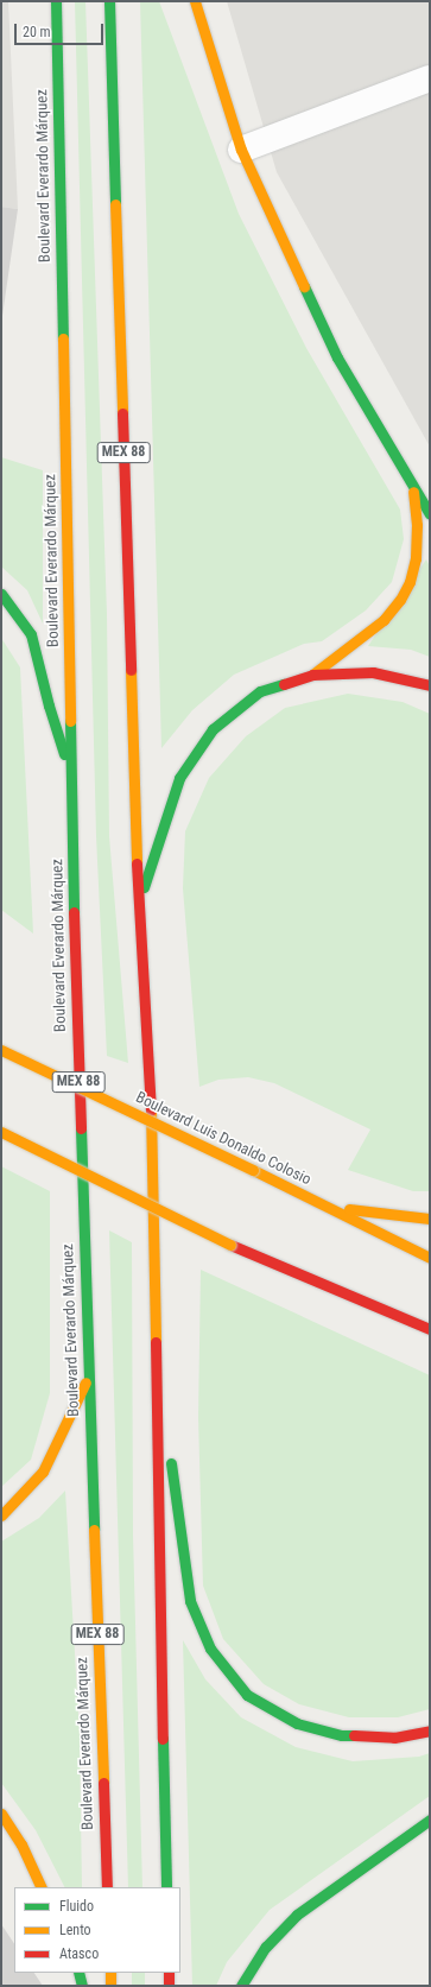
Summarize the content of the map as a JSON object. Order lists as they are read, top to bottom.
{
  "streets": {
    "main road": ["Boulevard Everardo Márquez", "MEX 88", "Boulevard Luis Donaldo Colosio"]
  },
  "legend": ["Fluido", "Lento", "Atasco"],
  "scale_bar": "20 m"
}
